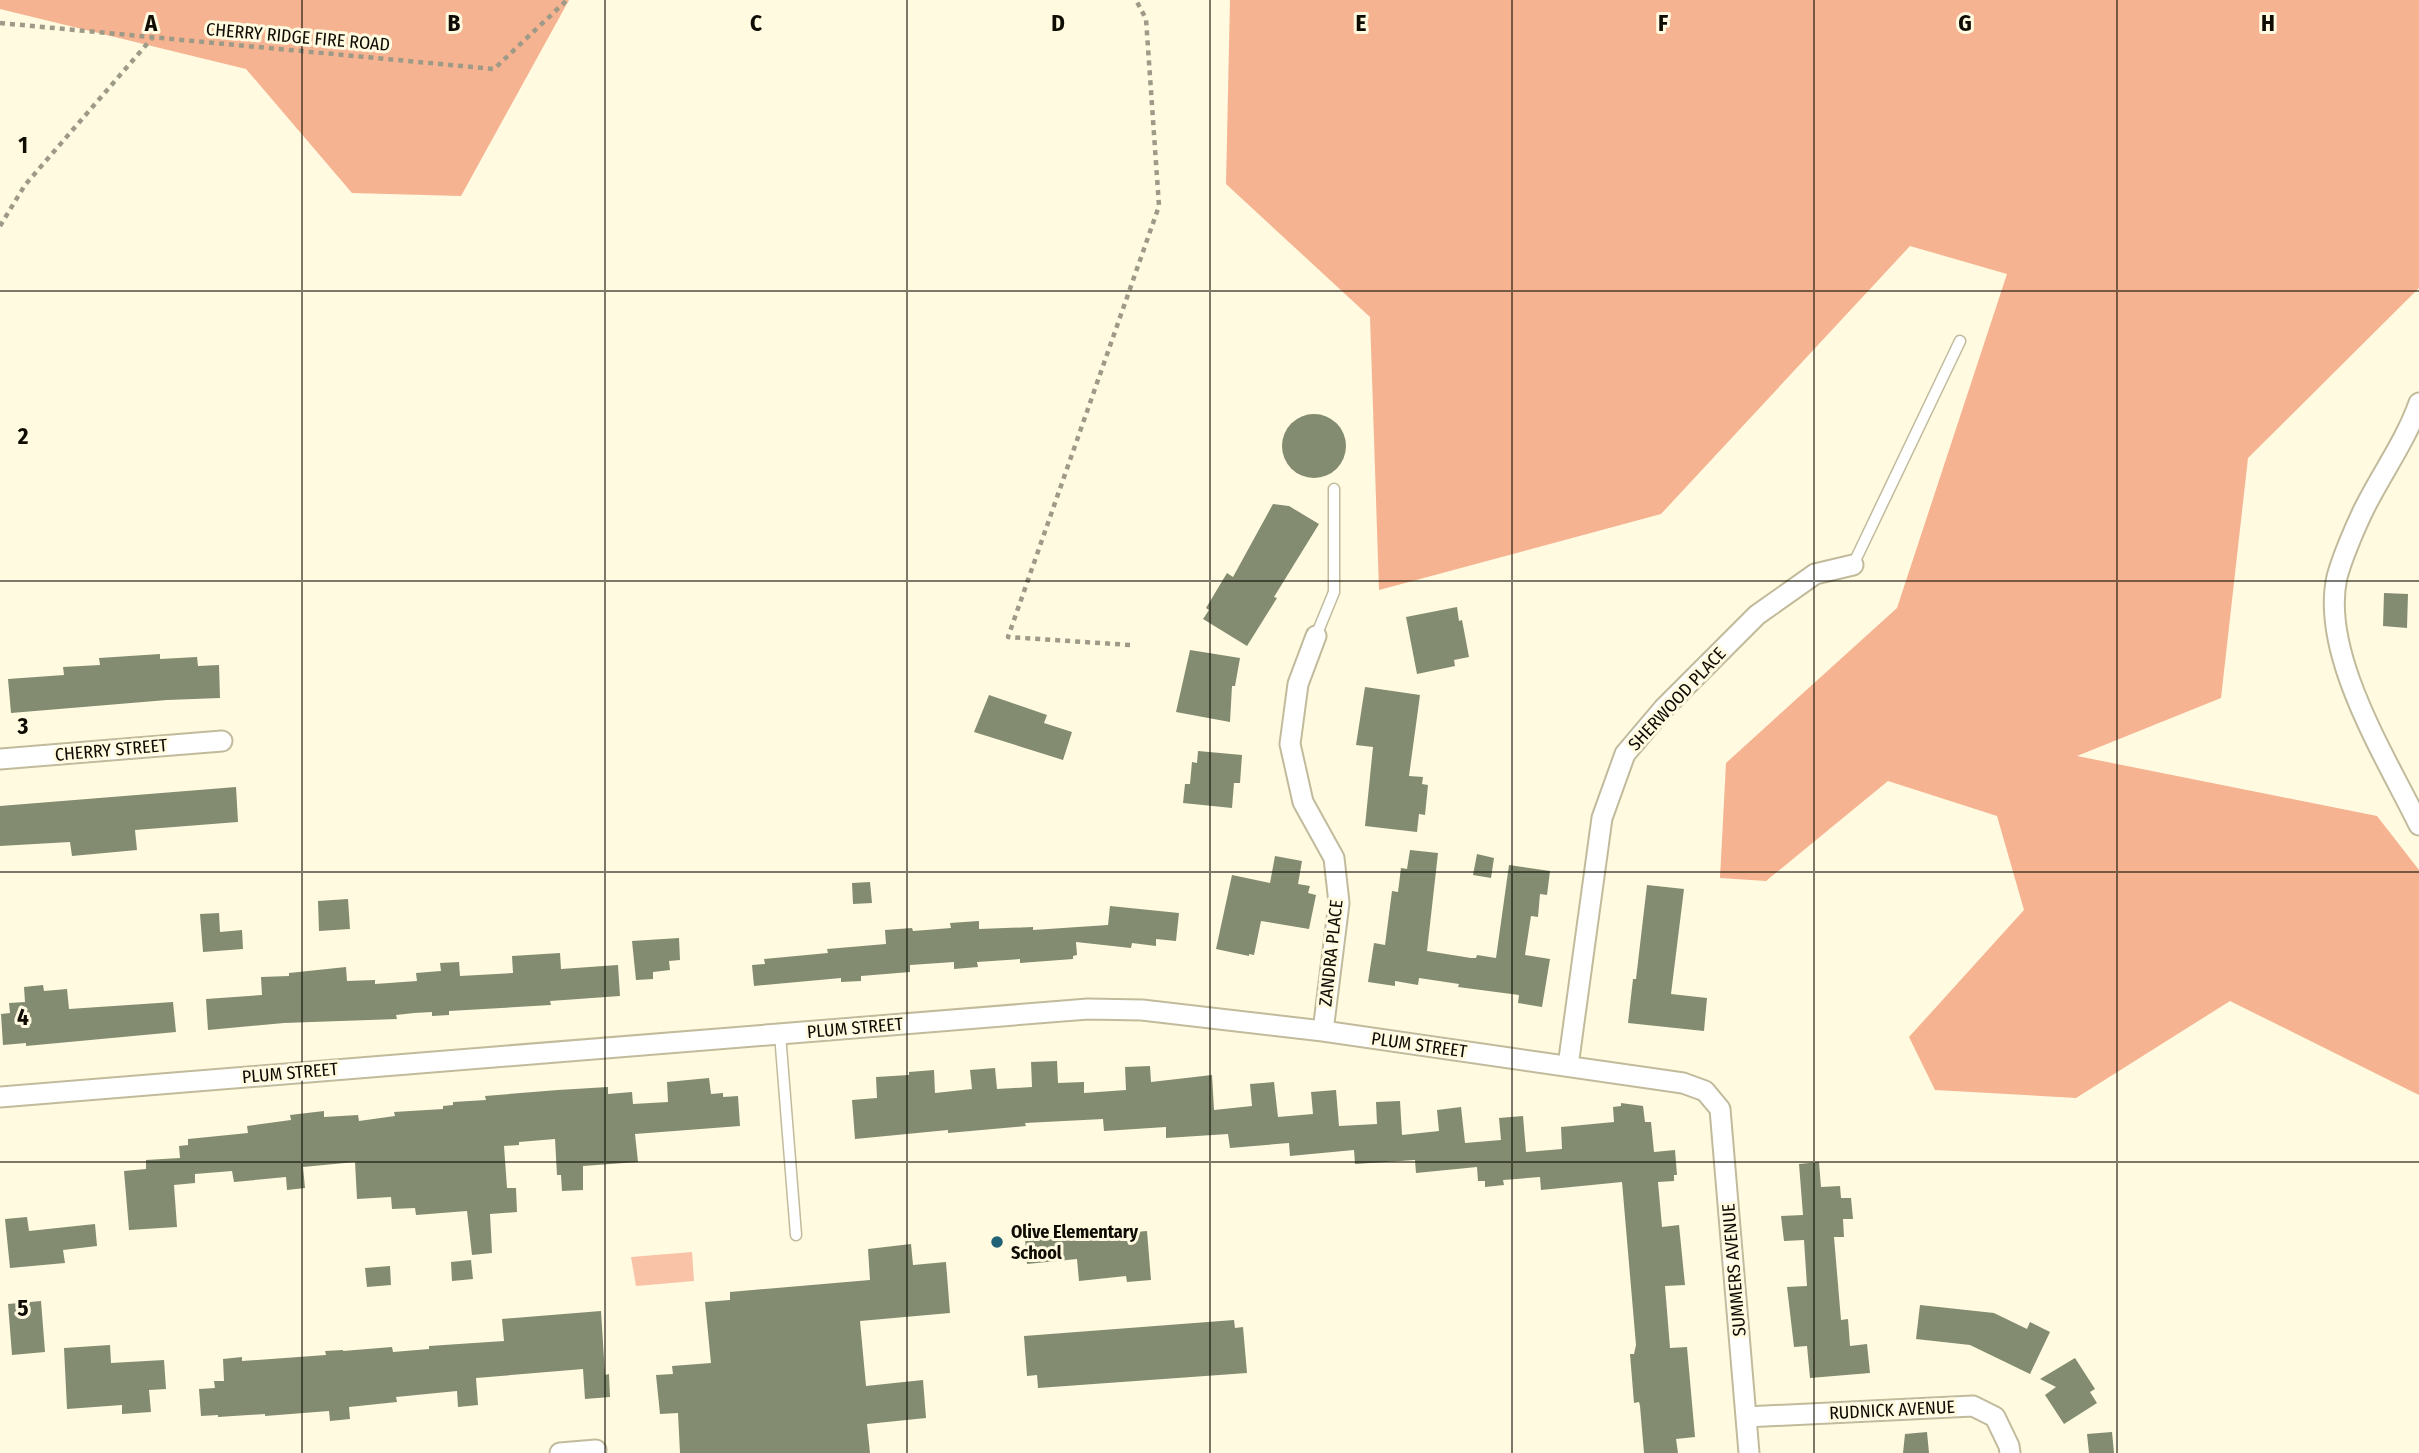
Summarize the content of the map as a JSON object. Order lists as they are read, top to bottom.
{
  "streets": {
    "street": [
      "SHERWOOD PLACE",
      "CHERRY STREET",
      "ZANDRA PLACE",
      "PLUM STREET",
      "SUMMERS AVENUE",
      "RUDNICK AVENUE"
    ],
    "path": ["CHERRY RIDGE FIRE ROAD"]
  },
  "crossings": [
    ["SHERWOOD PLACE", "PLUM STREET"],
    ["ZANDRA PLACE", "PLUM STREET"],
    ["PLUM STREET", "SUMMERS AVENUE"],
    ["SUMMERS AVENUE", "RUDNICK AVENUE"]
  ],
  "places": ["Olive Elementary School"],
  "grid": {
    "columns": [
      "A",
      "B",
      "C",
      "D",
      "E",
      "F",
      "G",
      "H"
    ],
    "rows": [
      "1",
      "2",
      "3",
      "4",
      "5"
    ]
  }
}
